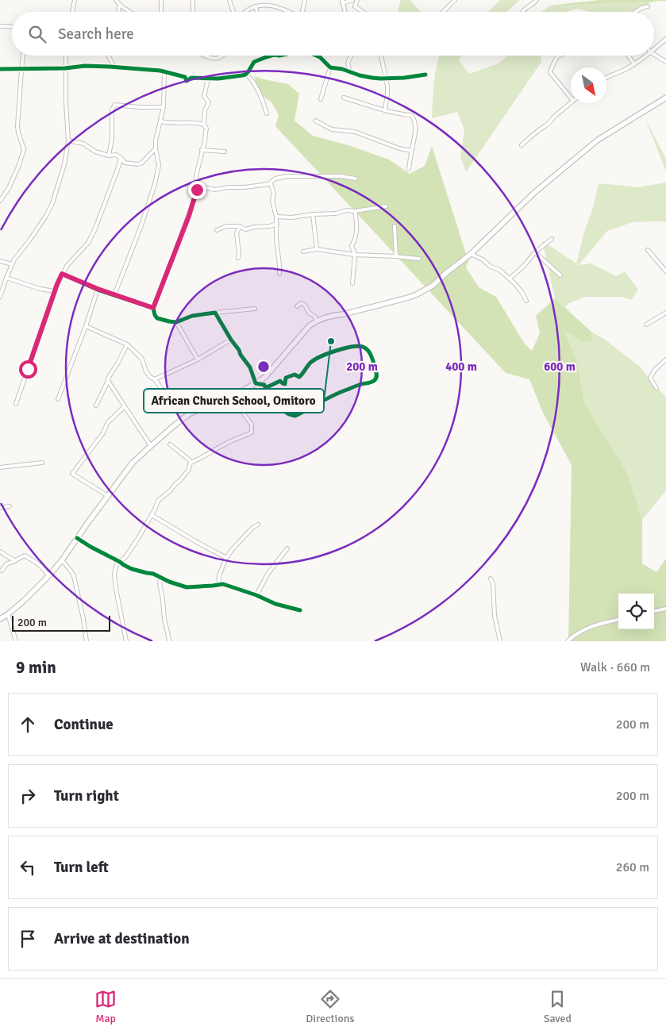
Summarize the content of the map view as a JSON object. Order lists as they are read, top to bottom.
{
  "places": ["African Church School, Omitoro"],
  "scale_bar": "200 m",
  "north": "bottom right",
  "page": {
    "search": "Search here",
    "scale": "200 m",
    "heading": ["9 min", "Walk · 660 m"],
    "list": [
      ["Continue", "200 m"],
      ["Turn right", "200 m"],
      ["Turn left", "260 m"],
      "Arrive at destination"
    ],
    "nav": ["Map", "Directions", "Saved"]
  },
  "rings": ["200 m", "400 m", "600 m"]
}
